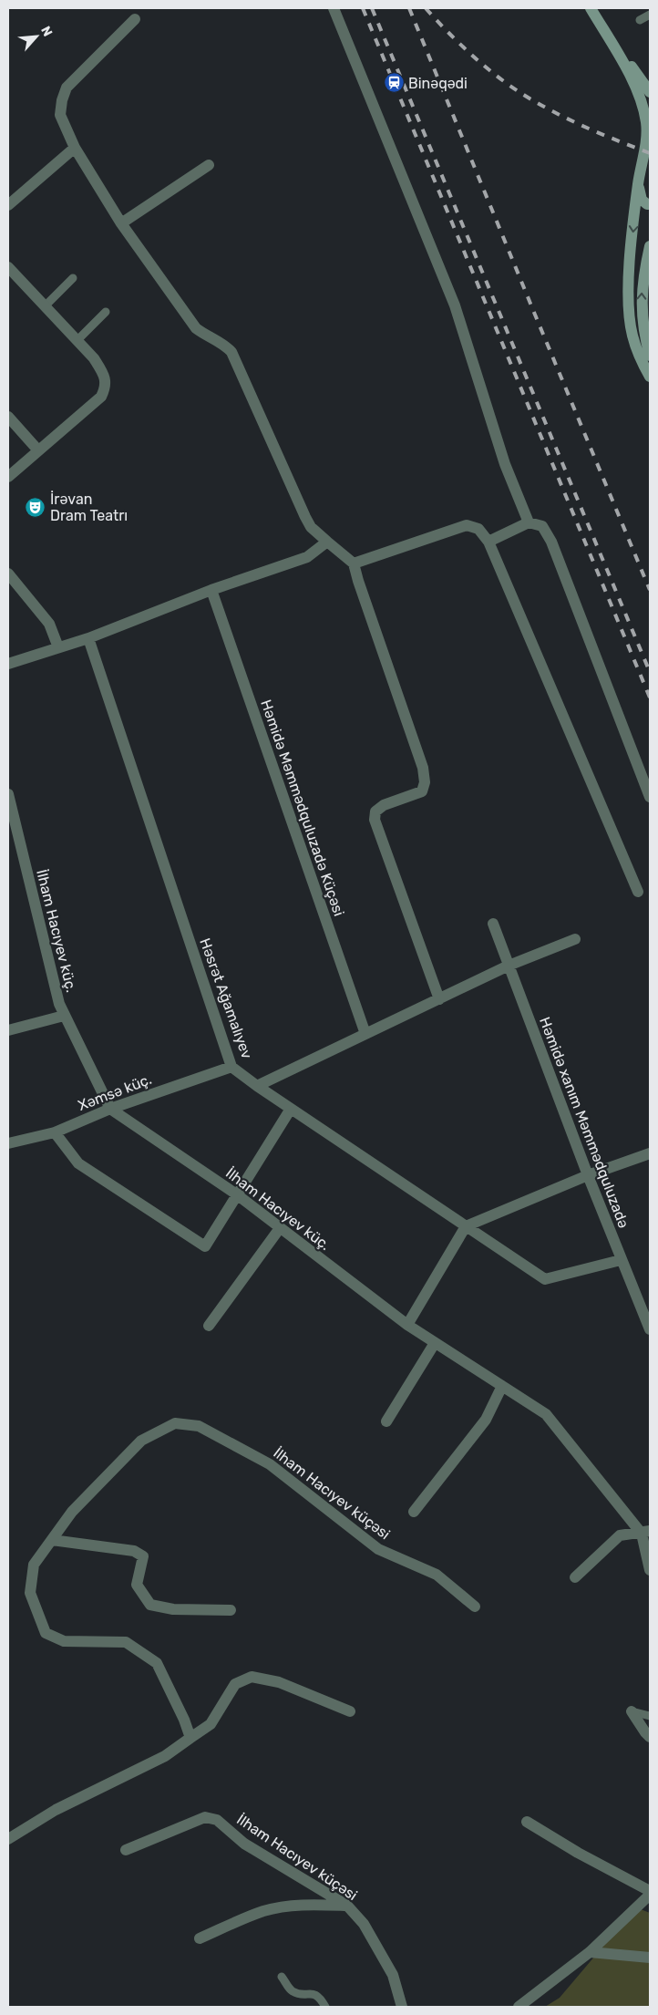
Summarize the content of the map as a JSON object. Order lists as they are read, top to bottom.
{
  "streets": {
    "street": [
      "Həmidə Məmmədquluzadə Küçəsi",
      "İlham Hacıyev küç.",
      "Həsrət Ağamalıyev",
      "Xəmsə küç.",
      "Həmidə xanım Məmmədquluzadə",
      "İlham Hacıyev küçəsi"
    ]
  },
  "crossings": [
    ["İlham Hacıyev küç.", "Xəmsə küç."],
    ["Həsrət Ağamalıyev", "Xəmsə küç."],
    ["Həsrət Ağamalıyev", "Həmidə xanım Məmmədquluzadə"]
  ],
  "places": {
    "station": ["Binəqədi"],
    "theatre": ["İrəvan Dram Teatrı"]
  },
  "north": "top right"
}
